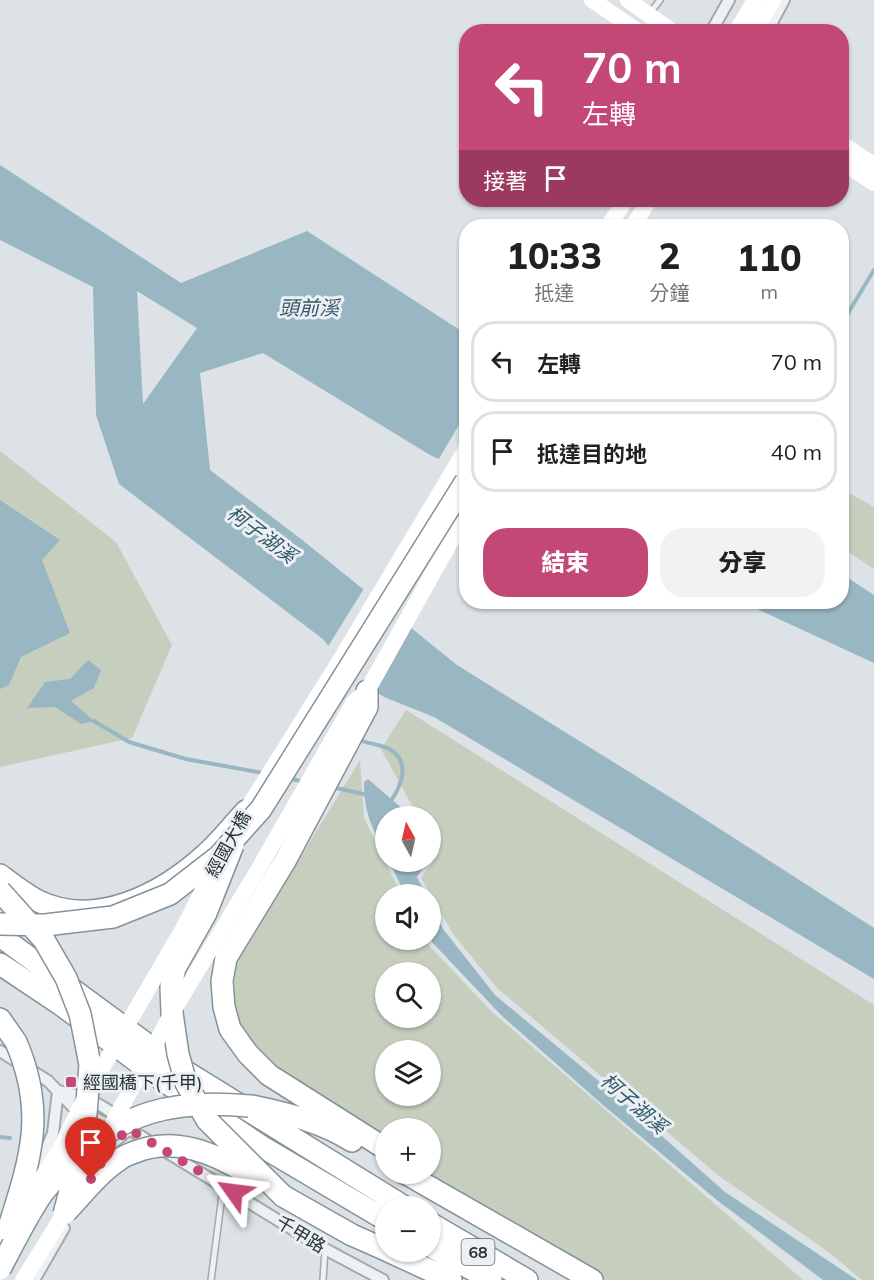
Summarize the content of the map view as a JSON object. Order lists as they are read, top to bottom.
{
  "streets": {
    "highway": ["68"],
    "main road": ["經國大橋"],
    "street": ["千甲路"]
  },
  "water": ["頭前溪", "柯子湖溪"],
  "places": {
    "transit": ["經國橋下(千甲)"]
  },
  "north": "top",
  "page": {
    "turn": ["70 m", "左轉"],
    "then": "接著",
    "eta": [
      "10:33",
      "抵達",
      "2",
      "分鐘",
      "110",
      "m"
    ],
    "list": [
      {
        "name": "左轉",
        "value": "70 m"
      },
      {
        "name": "抵達目的地",
        "value": "40 m"
      }
    ],
    "buttons": ["結束", "分享"],
    "map_buttons": ["+", "−"]
  }
}
